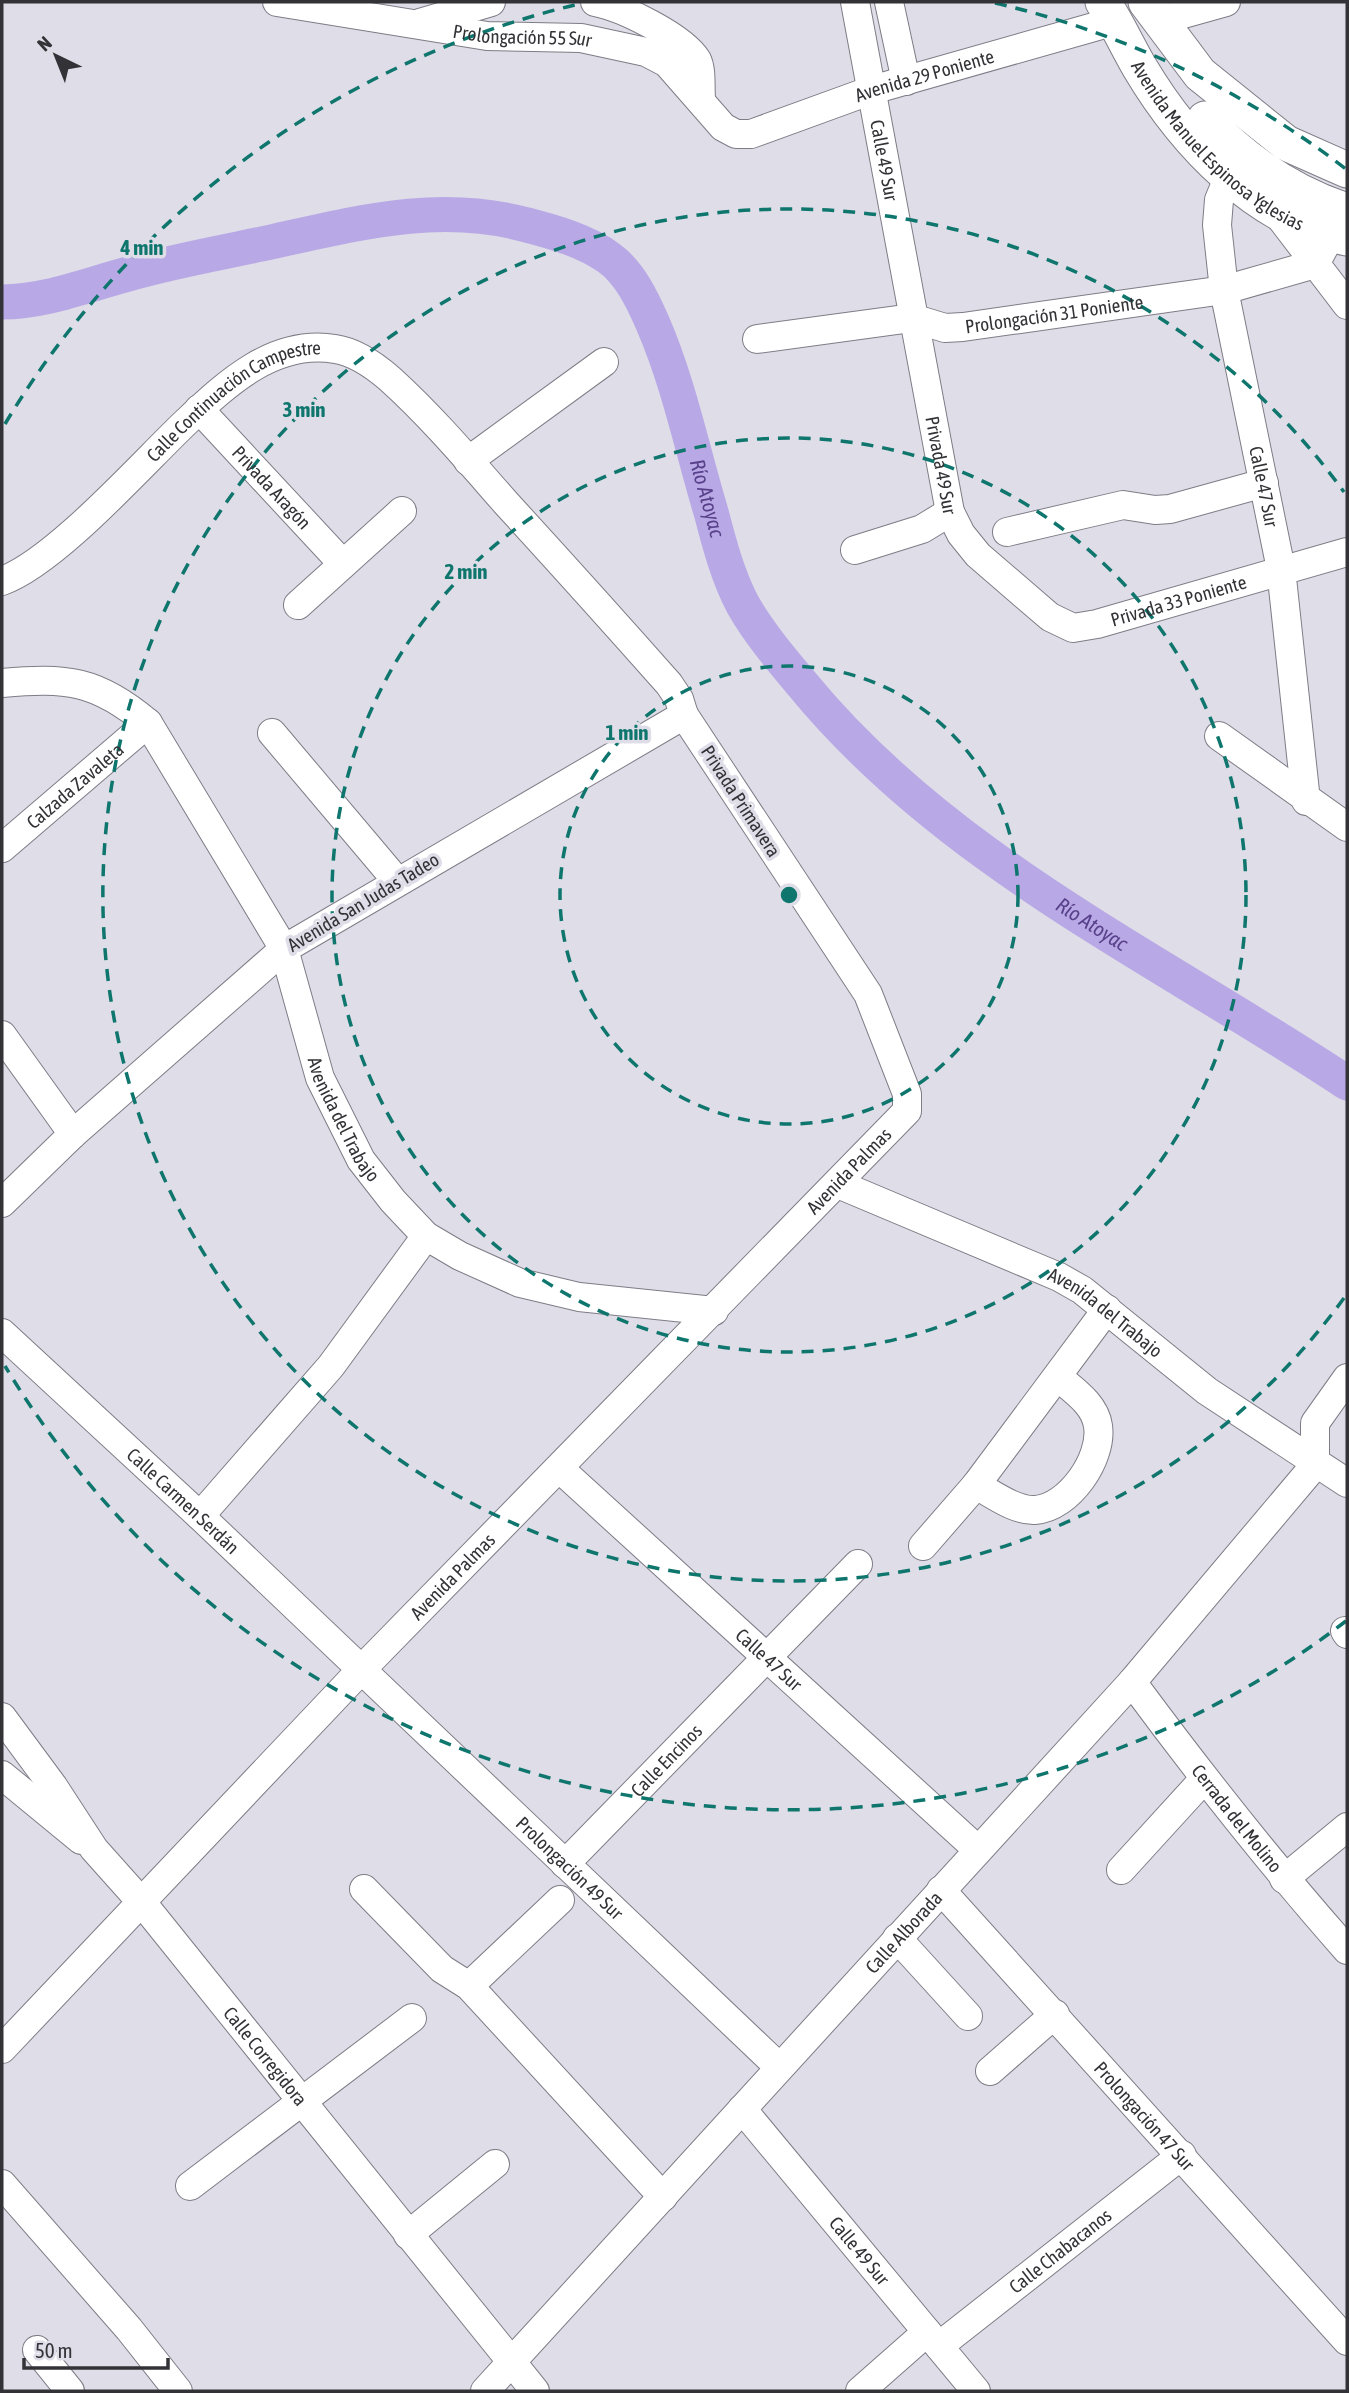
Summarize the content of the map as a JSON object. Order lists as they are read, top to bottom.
{
  "streets": {
    "main road": ["Avenida Manuel Espinosa Yglesias"],
    "street": [
      "Prolongación 55 Sur",
      "Avenida 29 Poniente",
      "Calle 49 Sur",
      "Prolongación 31 Poniente",
      "Calle Continuación Campestre",
      "Privada 49 Sur",
      "Privada Aragón",
      "Calle 47 Sur",
      "Privada 33 Poniente",
      "Calzada Zavaleta",
      "Privada Primavera",
      "Avenida San Judas Tadeo",
      "Avenida del Trabajo",
      "Avenida Palmas",
      "Calle Carmen Serdán",
      "Calle Encinos",
      "Cerrada del Molino",
      "Prolongación 49 Sur",
      "Calle Alborada",
      "Calle Corregidora",
      "Prolongación 47 Sur",
      "Calle Chabacanos"
    ]
  },
  "crossings": [
    ["Prolongación 55 Sur", "Avenida 29 Poniente"],
    ["Avenida 29 Poniente", "Avenida Manuel Espinosa Yglesias"],
    ["Avenida 29 Poniente", "Calle 49 Sur"],
    ["Avenida Manuel Espinosa Yglesias", "Prolongación 31 Poniente"],
    ["Avenida Manuel Espinosa Yglesias", "Calle 47 Sur"],
    ["Calle 49 Sur", "Prolongación 31 Poniente"],
    ["Calle 49 Sur", "Privada 49 Sur"],
    ["Calle 49 Sur", "Calle Alborada"],
    ["Calle 49 Sur", "Calle Chabacanos"],
    ["Prolongación 31 Poniente", "Privada 49 Sur"],
    ["Prolongación 31 Poniente", "Calle 47 Sur"],
    ["Calle Continuación Campestre", "Privada Aragón"],
    ["Calle Continuación Campestre", "Privada Primavera"],
    ["Calle Continuación Campestre", "Avenida San Judas Tadeo"],
    ["Privada 49 Sur", "Privada 33 Poniente"],
    ["Calle 47 Sur", "Privada 33 Poniente"],
    ["Calle 47 Sur", "Avenida Palmas"],
    ["Calle 47 Sur", "Calle Encinos"],
    ["Calle 47 Sur", "Calle Alborada"],
    ["Calzada Zavaleta", "Avenida del Trabajo"],
    ["Privada Primavera", "Avenida San Judas Tadeo"],
    ["Privada Primavera", "Avenida Palmas"],
    ["Avenida San Judas Tadeo", "Avenida del Trabajo"],
    ["Avenida del Trabajo", "Avenida Palmas"],
    ["Avenida del Trabajo", "Calle Alborada"],
    ["Avenida Palmas", "Calle Carmen Serdán"],
    ["Avenida Palmas", "Prolongación 49 Sur"],
    ["Avenida Palmas", "Calle Corregidora"],
    ["Calle Carmen Serdán", "Prolongación 49 Sur"],
    ["Calle Encinos", "Prolongación 49 Sur"],
    ["Cerrada del Molino", "Calle Alborada"],
    ["Prolongación 49 Sur", "Calle Alborada"],
    ["Calle Alborada", "Calle Corregidora"],
    ["Calle Alborada", "Prolongación 47 Sur"],
    ["Prolongación 47 Sur", "Calle Chabacanos"]
  ],
  "water": ["Río Atoyac"],
  "scale_bar": "50 m",
  "north": "top left",
  "rings": [
    "4 min",
    "3 min",
    "2 min",
    "1 min"
  ]
}
